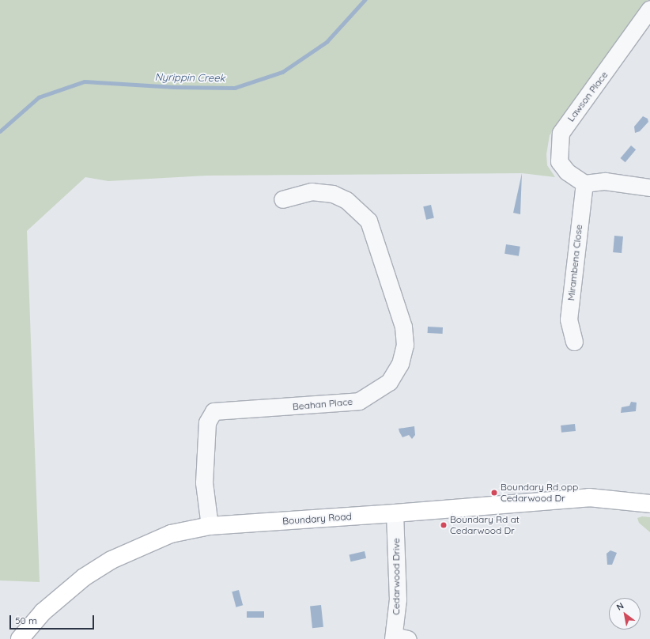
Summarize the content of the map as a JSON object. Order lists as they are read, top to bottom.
{
  "streets": {
    "main road": ["Boundary Road"],
    "street": [
      "Lawson Place",
      "Mirambena Close",
      "Beahan Place",
      "Cedarwood Drive"
    ]
  },
  "crossings": [
    ["Lawson Place", "Mirambena Close"],
    ["Beahan Place", "Boundary Road"],
    ["Boundary Road", "Cedarwood Drive"]
  ],
  "water": ["Nyrippin Creek"],
  "places": ["Boundary Rd opp Cedarwood Dr", "Boundary Rd at Cedarwood Dr"],
  "scale_bar": "50 m",
  "north": "top left"
}
